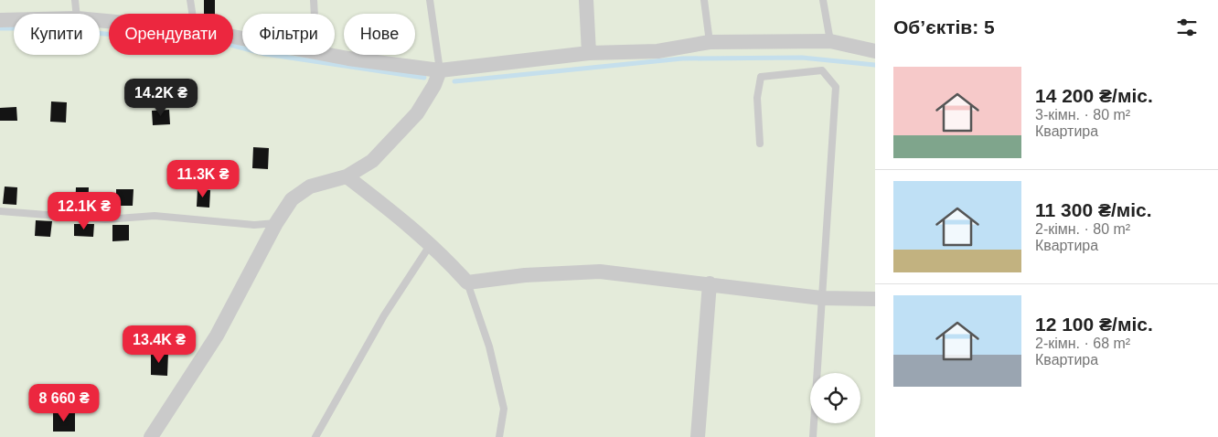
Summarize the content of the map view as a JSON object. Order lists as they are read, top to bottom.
{
  "page": {
    "heading": "Об’єктів: 5",
    "chip": [
      "Купити",
      "Орендувати",
      "Фільтри",
      "Нове"
    ],
    "list": [
      {
        "name": "14 200 ₴/міс.",
        "note": "3-кімн. · 80 m² · Квартира"
      },
      {
        "name": "11 300 ₴/міс.",
        "note": "2-кімн. · 80 m² · Квартира"
      },
      {
        "name": "12 100 ₴/міс.",
        "note": "2-кімн. · 68 m² · Квартира"
      }
    ],
    "price": [
      "14.2K ₴",
      "11.3K ₴",
      "12.1K ₴",
      "13.4K ₴",
      "8 660 ₴"
    ]
  }
}
